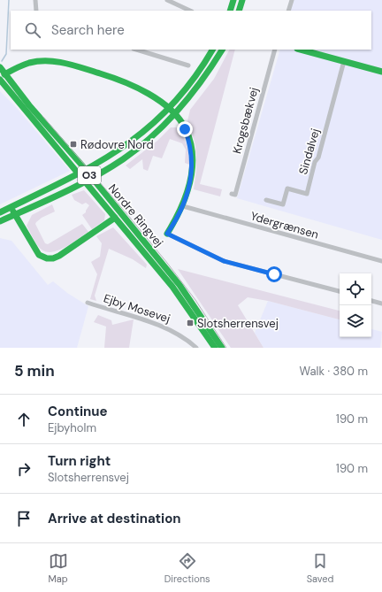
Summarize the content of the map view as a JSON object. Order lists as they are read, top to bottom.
{
  "streets": {
    "street": [
      "Krogsbækvej",
      "Sindalvej",
      "O3",
      "Nordre Ringvej",
      "Ydergrænsen",
      "Ejby Mosevej"
    ]
  },
  "places": {
    "transit": ["Rødovre Nord", "Slotsherrensvej"]
  },
  "page": {
    "search": "Search here",
    "heading": ["5 min", "Walk · 380 m"],
    "list": [
      ["Continue", "Ejbyholm", "190 m"],
      ["Turn right", "Slotsherrensvej", "190 m"],
      "Arrive at destination"
    ],
    "nav": ["Map", "Directions", "Saved"]
  }
}
